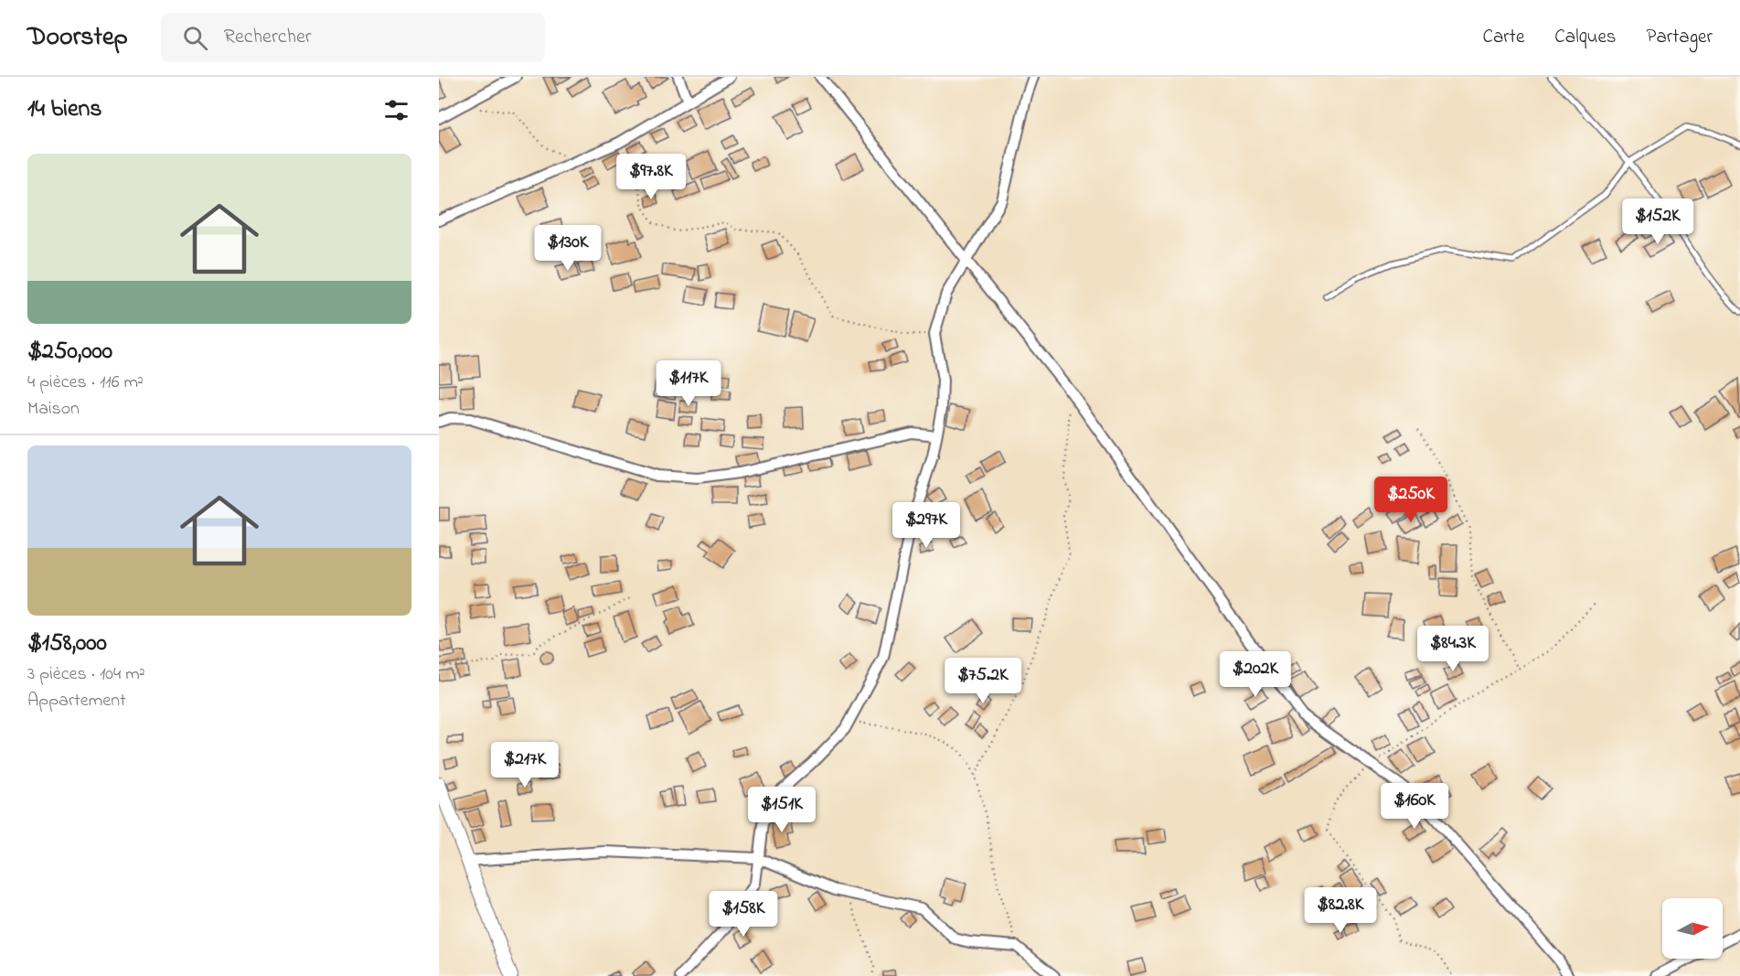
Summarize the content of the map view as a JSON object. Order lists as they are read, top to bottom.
{
  "north": "right",
  "page": {
    "header": "Doorstep",
    "search": "Rechercher",
    "nav": ["Carte", "Calques", "Partager"],
    "heading": "14 biens",
    "list": [
      {
        "name": "$250,000",
        "note": "4 pièces · 116 m² · Maison"
      },
      {
        "name": "$158,000",
        "note": "3 pièces · 104 m² · Appartement"
      }
    ],
    "price": [
      "$97.8K",
      "$152K",
      "$130K",
      "$117K",
      "$250K",
      "$297K",
      "$84.3K",
      "$202K",
      "$75.2K",
      "$217K",
      "$160K",
      "$151K",
      "$82.8K",
      "$158K"
    ]
  }
}
